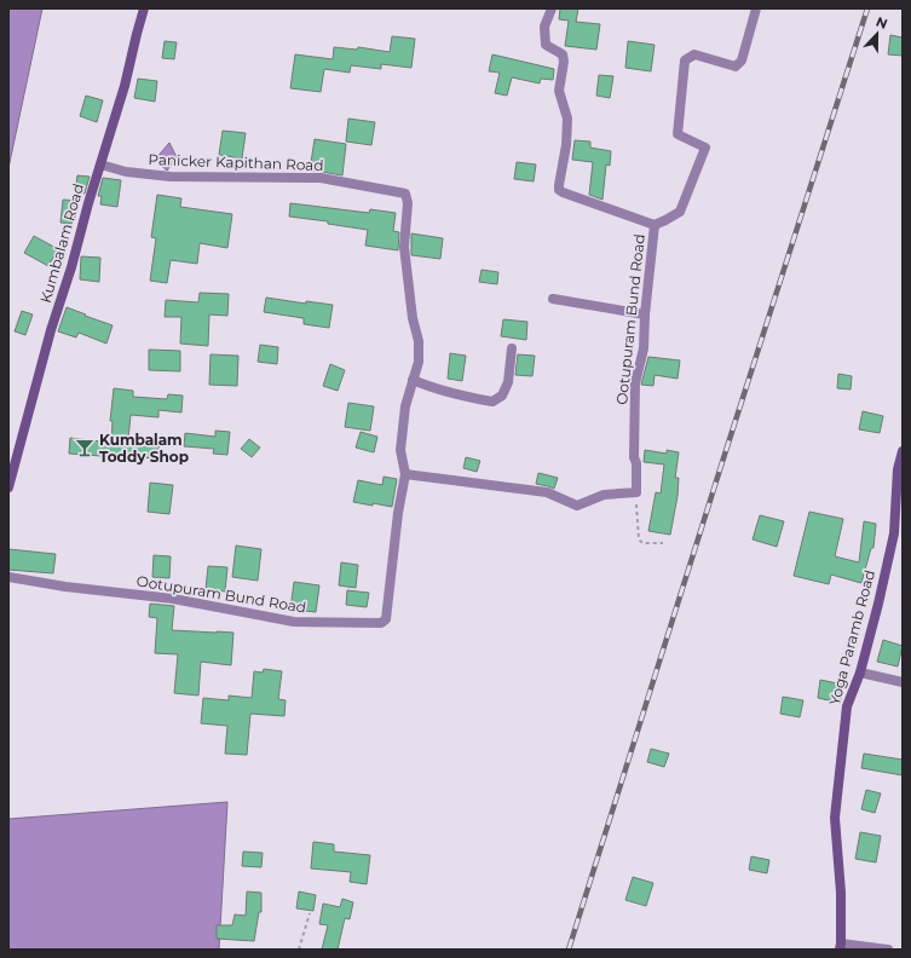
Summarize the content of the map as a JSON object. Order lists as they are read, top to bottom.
{
  "streets": {
    "street": [
      "Panicker Kapithan Road",
      "Kumbalam Road",
      "Ootupuram Bund Road",
      "Yoga Paramb Road"
    ]
  },
  "crossings": [
    ["Panicker Kapithan Road", "Kumbalam Road"],
    ["Panicker Kapithan Road", "Ootupuram Bund Road"]
  ],
  "places": {
    "bar": ["Kumbalam Toddy Shop"]
  },
  "north": "top"
}
